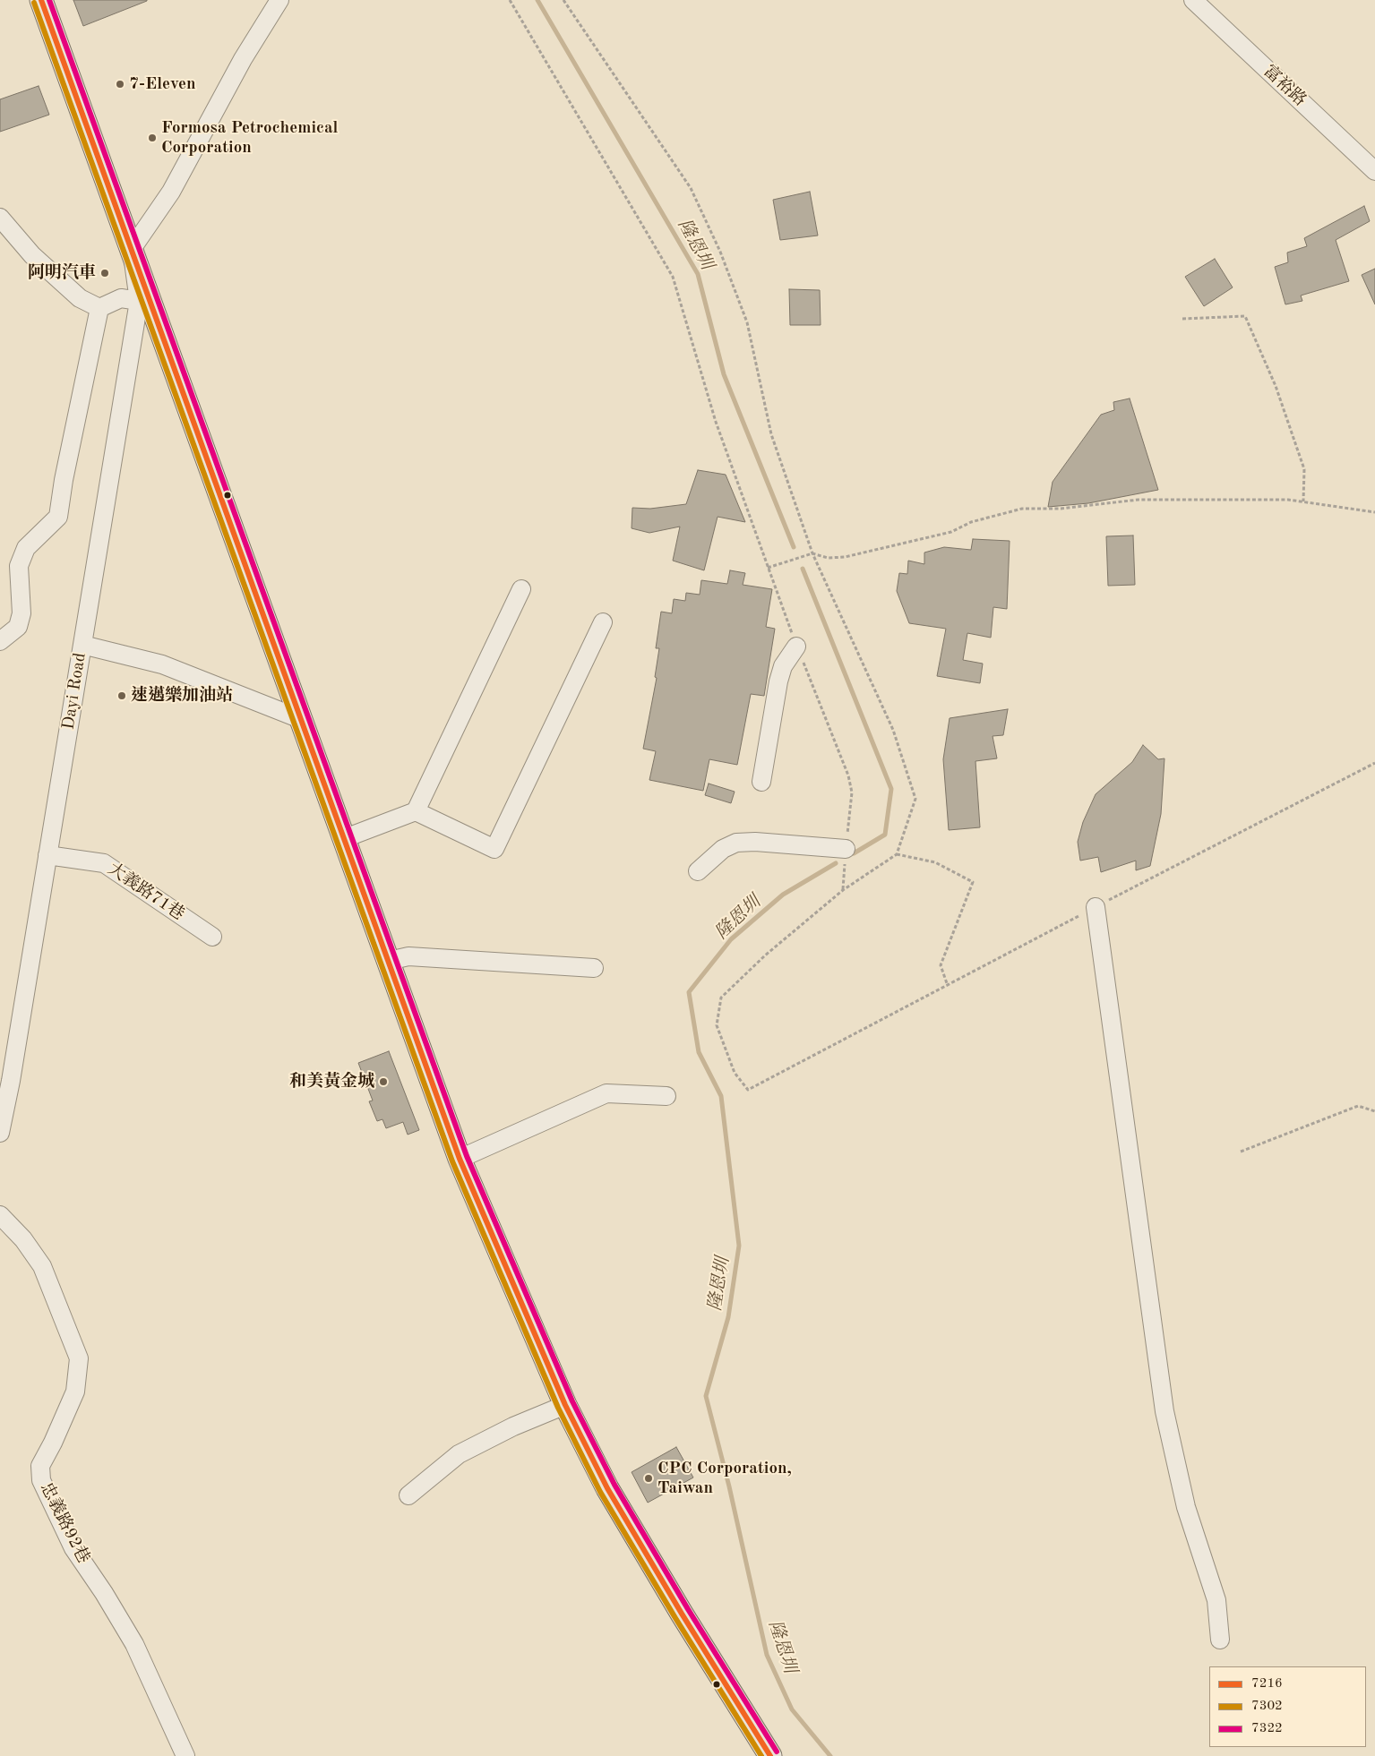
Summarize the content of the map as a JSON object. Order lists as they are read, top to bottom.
{
  "streets": {
    "street": [
      "富裕路",
      "Dayi Road",
      "大義路71巷",
      "忠義路92巷"
    ]
  },
  "crossings": [
    ["Dayi Road", "大義路71巷"]
  ],
  "water": ["隆恩圳"],
  "places": [
    "7-Eleven",
    "Formosa Petrochemical Corporation",
    "阿明汽車",
    "速邁樂加油站",
    "和美黃金城",
    "CPC Corporation, Taiwan"
  ],
  "lines": ["transit line 7216", "transit line 7322", "transit line 7302"],
  "legend": ["7216", "7302", "7322"]
}
